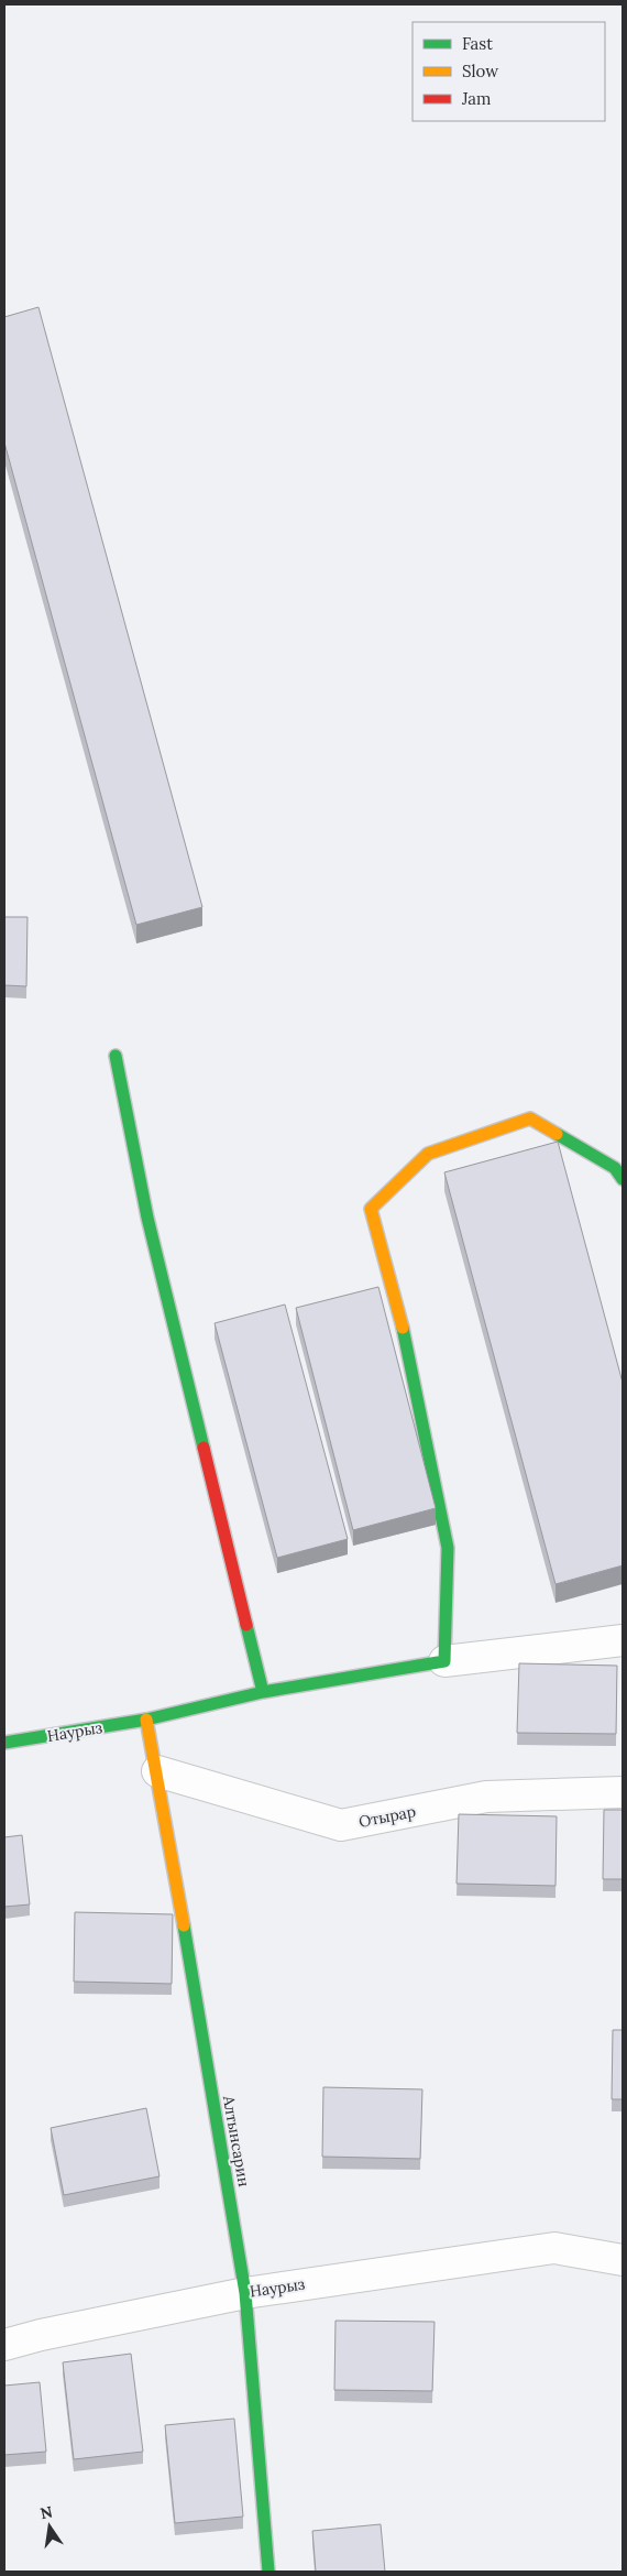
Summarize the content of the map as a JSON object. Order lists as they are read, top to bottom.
{
  "streets": {
    "street": ["Наурыз", "Отырар", "Алтынсарин"]
  },
  "crossings": [
    ["Наурыз", "Алтынсарин"],
    ["Отырар", "Алтынсарин"]
  ],
  "legend": ["Fast", "Slow", "Jam"],
  "north": "top"
}
